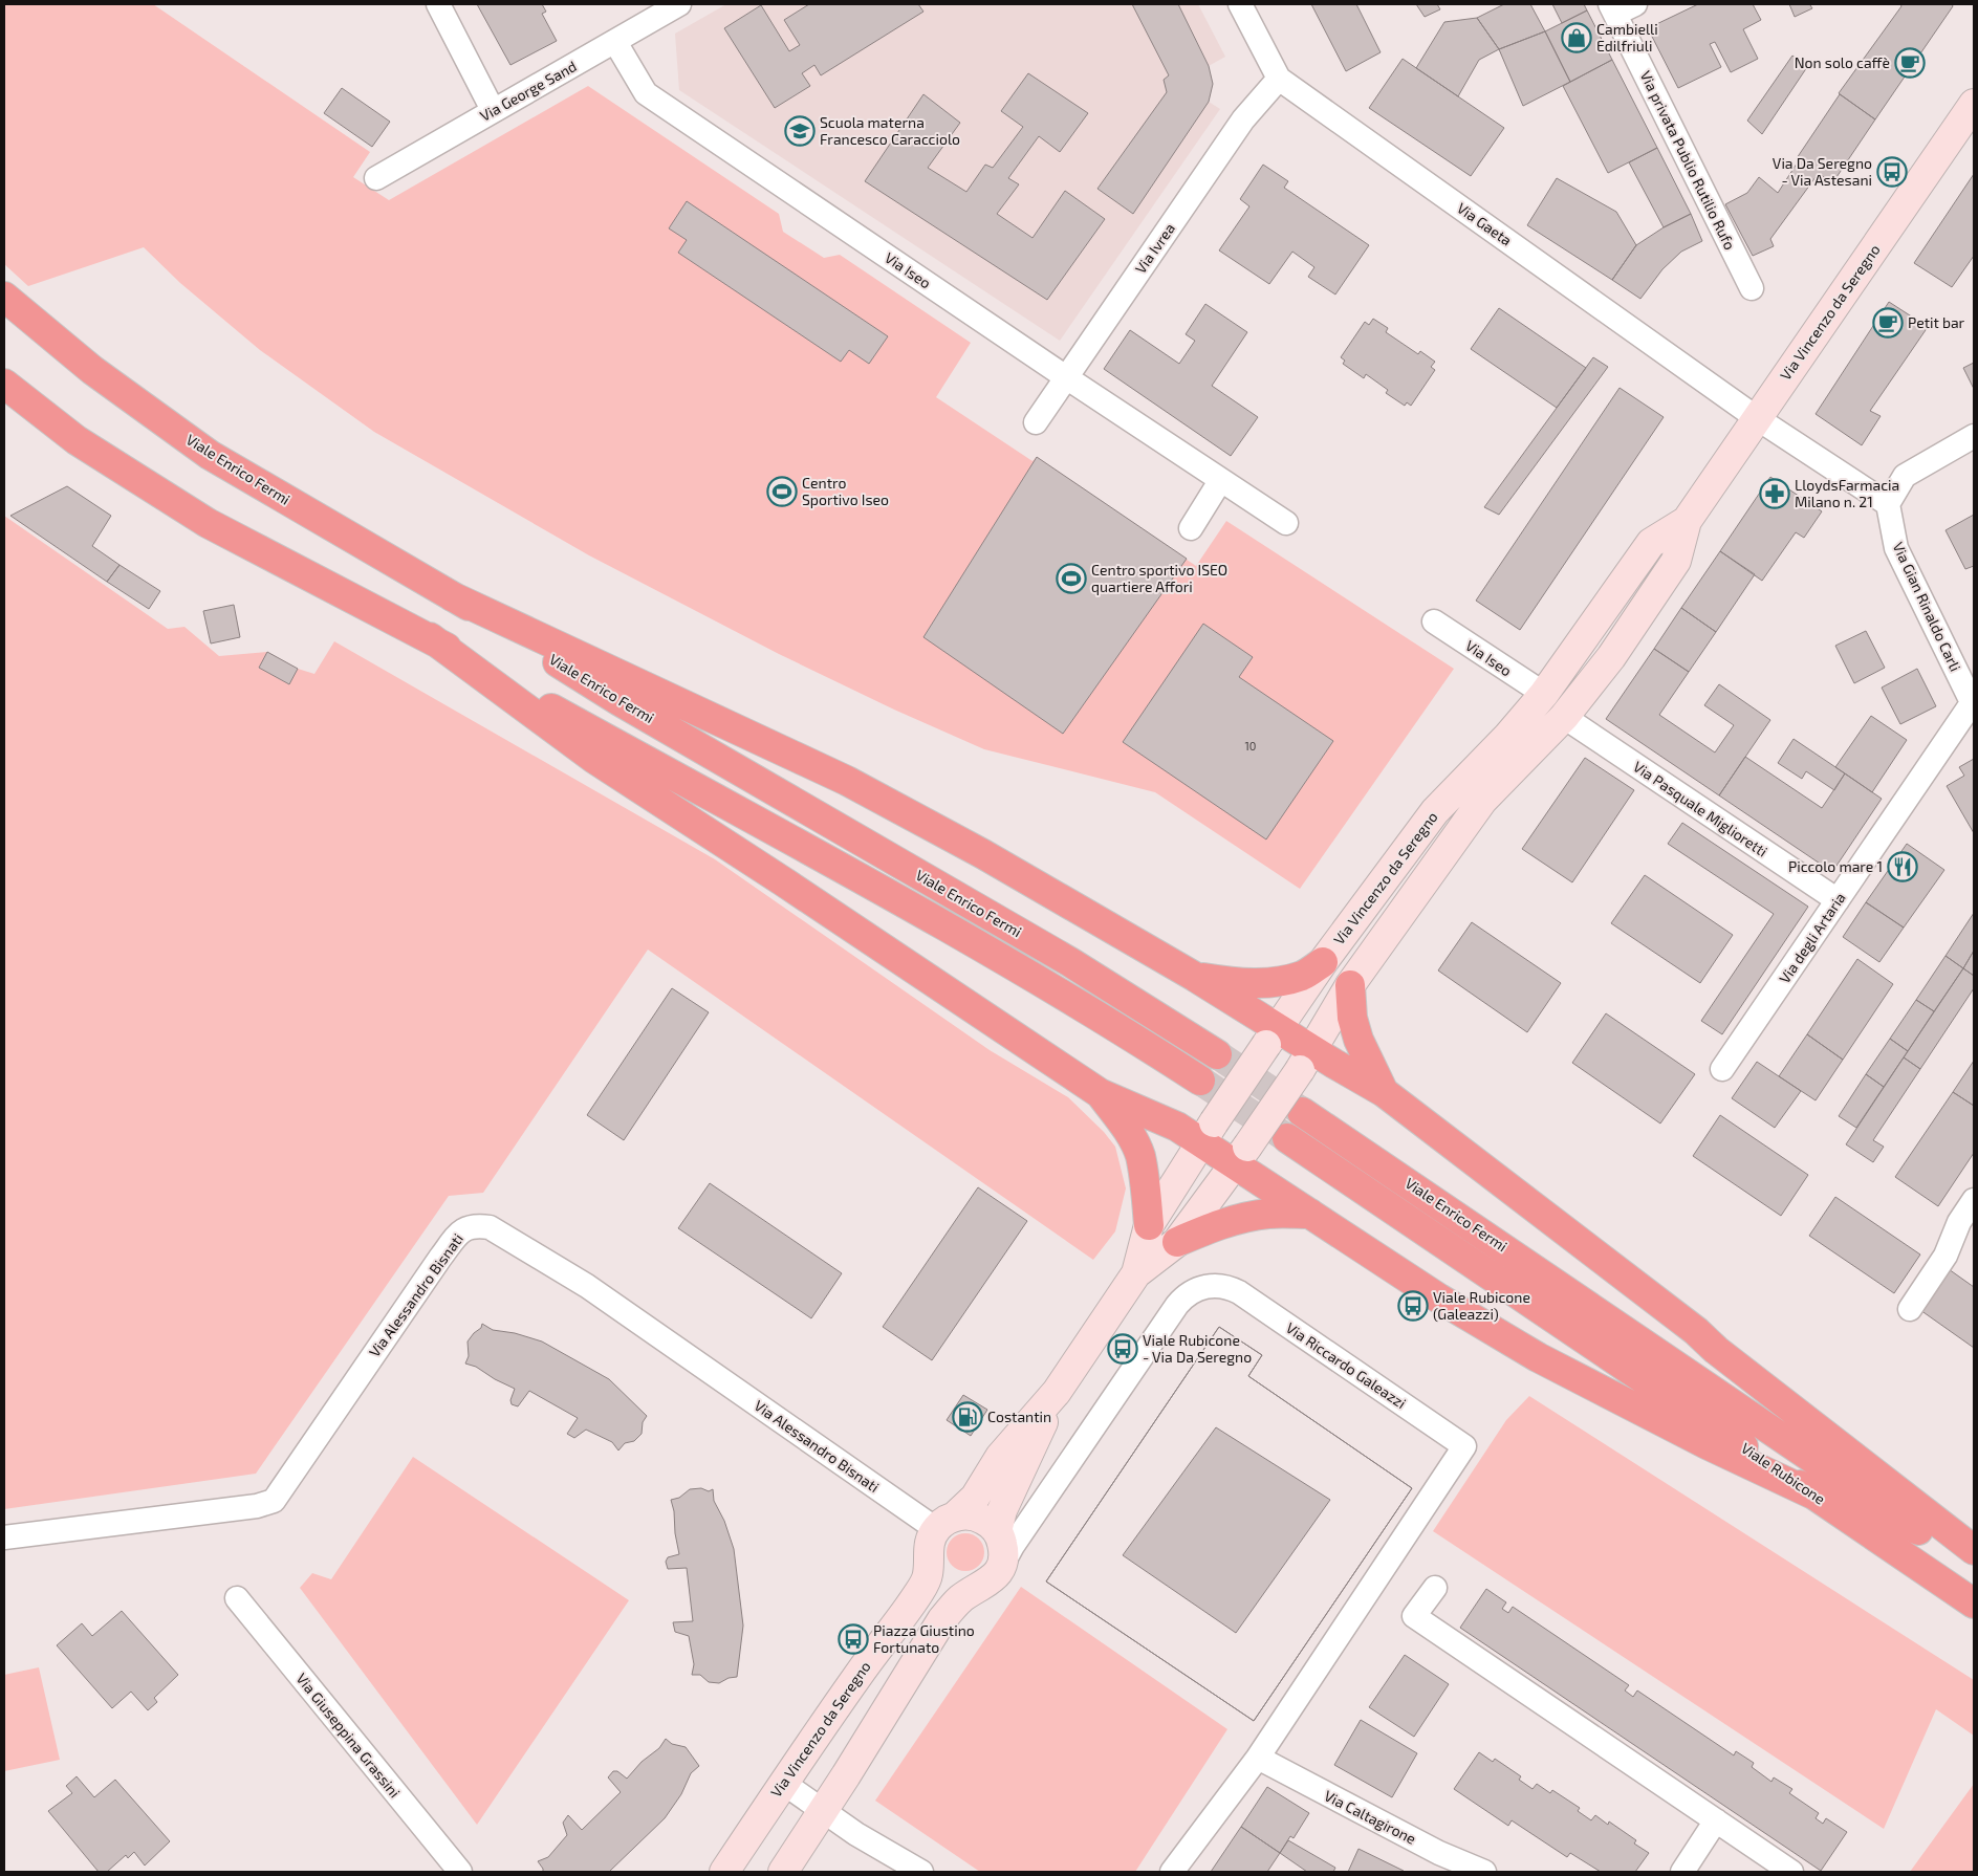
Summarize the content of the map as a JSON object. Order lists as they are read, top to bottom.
{
  "streets": {
    "highway": ["Viale Enrico Fermi", "Viale Rubicone"],
    "main road": ["Via Vincenzo da Seregno"],
    "street": [
      "Via George Sand",
      "Via privata Publio Rutilio Rufo",
      "Via Gaeta",
      "Via Ivrea",
      "Via Iseo",
      "Via Gian Rinaldo Carli",
      "Via Pasquale Miglioretti",
      "Via degli Artaria",
      "Via Alessandro Bisnati",
      "Via Riccardo Galeazzi",
      "Via Giuseppina Grassini",
      "Via Caltagirone"
    ]
  },
  "crossings": [
    ["Via George Sand", "Via Iseo"],
    ["Via Gaeta", "Via Ivrea"],
    ["Via Gaeta", "Via Vincenzo da Seregno"],
    ["Via Ivrea", "Via Iseo"],
    ["Via Iseo", "Via Vincenzo da Seregno"],
    ["Via Vincenzo da Seregno", "Via Pasquale Miglioretti"],
    ["Via Vincenzo da Seregno", "Via Alessandro Bisnati"],
    ["Via Vincenzo da Seregno", "Via Riccardo Galeazzi"],
    ["Viale Enrico Fermi", "Viale Rubicone"],
    ["Via Gian Rinaldo Carli", "Via degli Artaria"],
    ["Via Pasquale Miglioretti", "Via degli Artaria"],
    ["Via Alessandro Bisnati", "Via Riccardo Galeazzi"],
    ["Via Riccardo Galeazzi", "Via Caltagirone"]
  ],
  "places": {
    "shop": ["Cambielli Edilfriuli"],
    "cafe": ["Non solo caffè", "Petit bar"],
    "school or university": ["Scuola materna Francesco Caracciolo"],
    "bus stop": [
      "Via Da Seregno - Via Astesani",
      "Viale Rubicone (Galeazzi)",
      "Viale Rubicone - Via Da Seregno",
      "Piazza Giustino Fortunato"
    ],
    "sports": ["Centro Sportivo Iseo", "Centro sportivo ISEO quartiere Affori"],
    "pharmacy": ["LloydsFarmacia Milano n. 21"],
    "restaurant": ["Piccolo mare 1"],
    "fuel station": ["Costantin"]
  },
  "house_numbers": ["10"]
}
